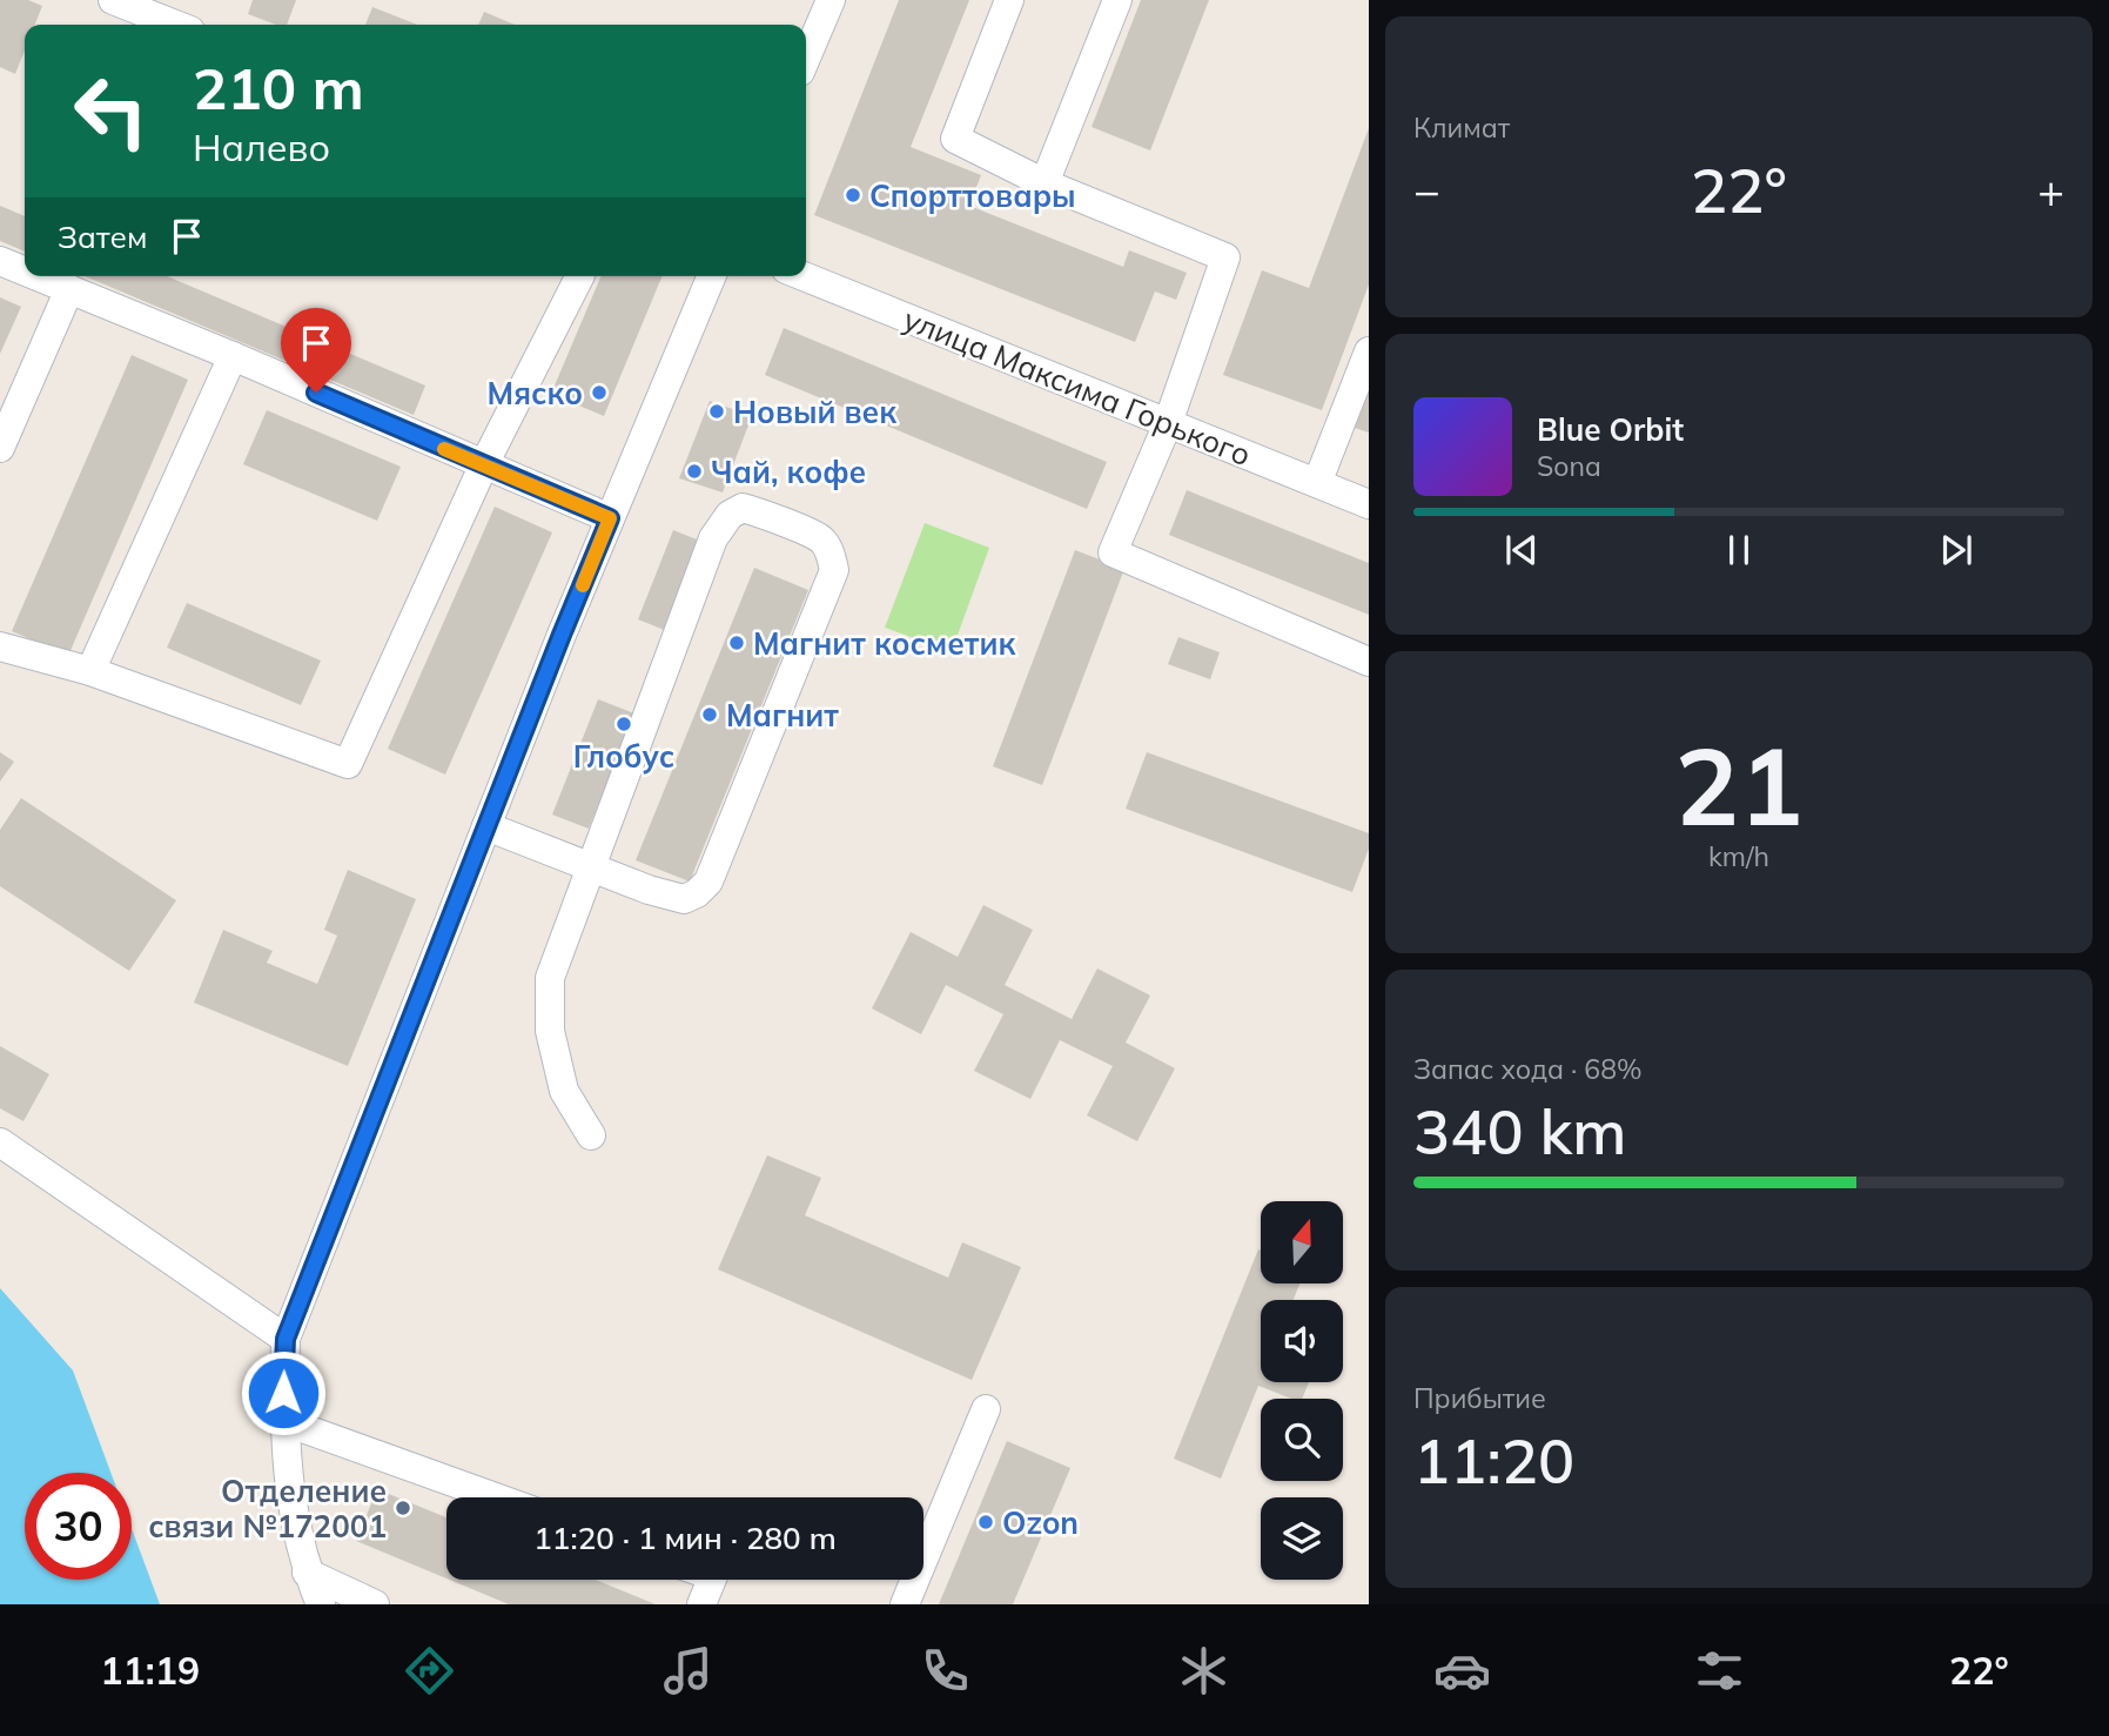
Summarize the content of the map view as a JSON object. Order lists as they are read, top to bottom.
{
  "streets": {
    "street": ["улица Максима Горького"]
  },
  "places": [
    "Спорттовары",
    "Мяско",
    "Новый век",
    "Чай, кофе",
    "Магнит косметик",
    "Магнит",
    "Глобус",
    "Отделение связи №172001",
    "Ozon"
  ],
  "north": "top",
  "page": {
    "tile": [
      "Климат",
      ["21", "km/h"],
      ["Запас хода · 68%", "340 km"],
      ["Прибытие", "11:20"]
    ],
    "turn": ["210 m", "Налево"],
    "heat": ["−", "22°", "+"],
    "then": "Затем",
    "song": ["Blue Orbit", "Sona"],
    "limit": "30",
    "trip": "11:20 · 1 мин · 280 m",
    "tabs": ["11:19", "22°"]
  }
}
